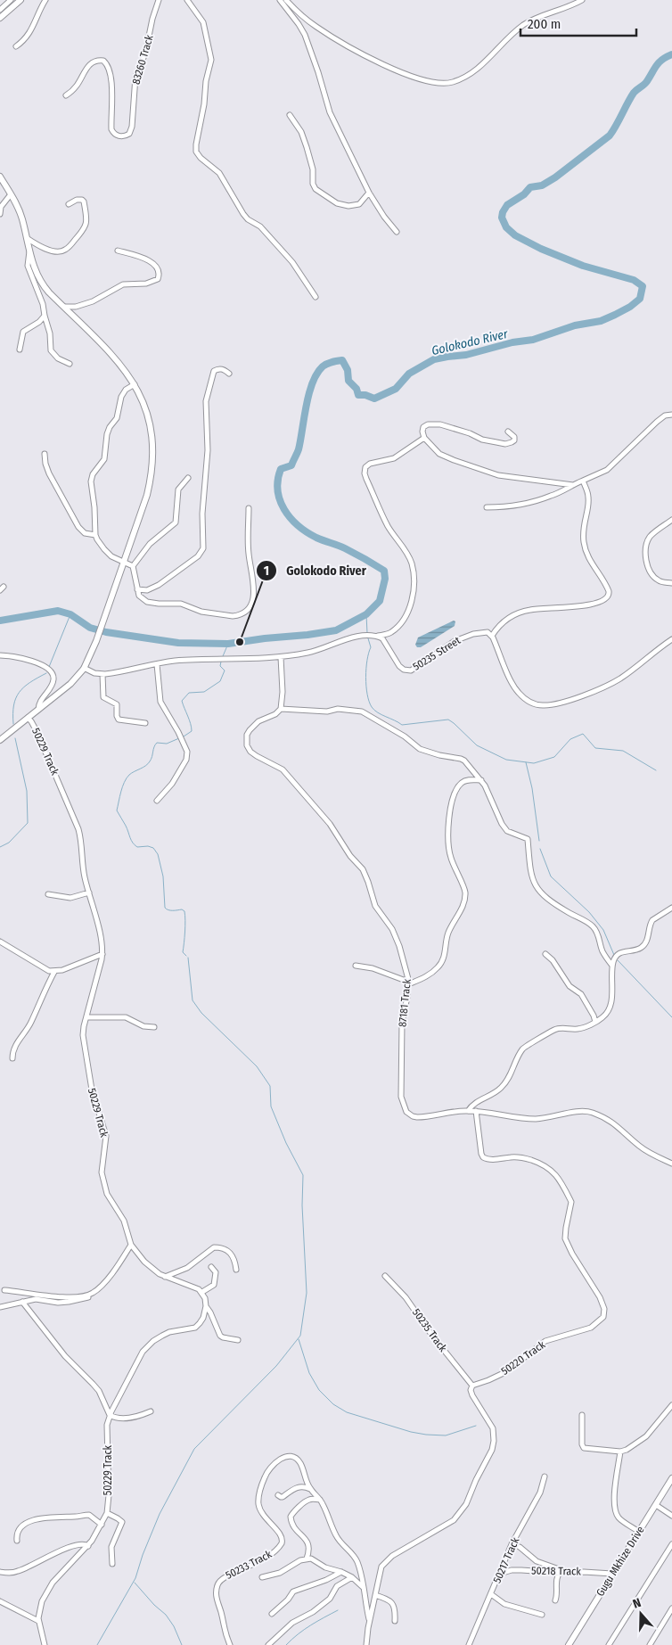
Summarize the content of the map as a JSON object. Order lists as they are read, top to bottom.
{
  "streets": {
    "street": [
      "83260 Track",
      "50235 Street",
      "50229 Track",
      "87181 Track",
      "50235 Track",
      "50220 Track",
      "50217 Track",
      "Gugu Mkhize Drive",
      "50233 Track",
      "50218 Track"
    ]
  },
  "crossings": [
    ["87181 Track", "50220 Track"],
    ["50235 Track", "50220 Track"],
    ["50217 Track", "50218 Track"],
    ["Gugu Mkhize Drive", "50218 Track"]
  ],
  "water": ["Golokodo River"],
  "places": ["Golokodo River"],
  "scale_bar": "200 m",
  "north": "top"
}
